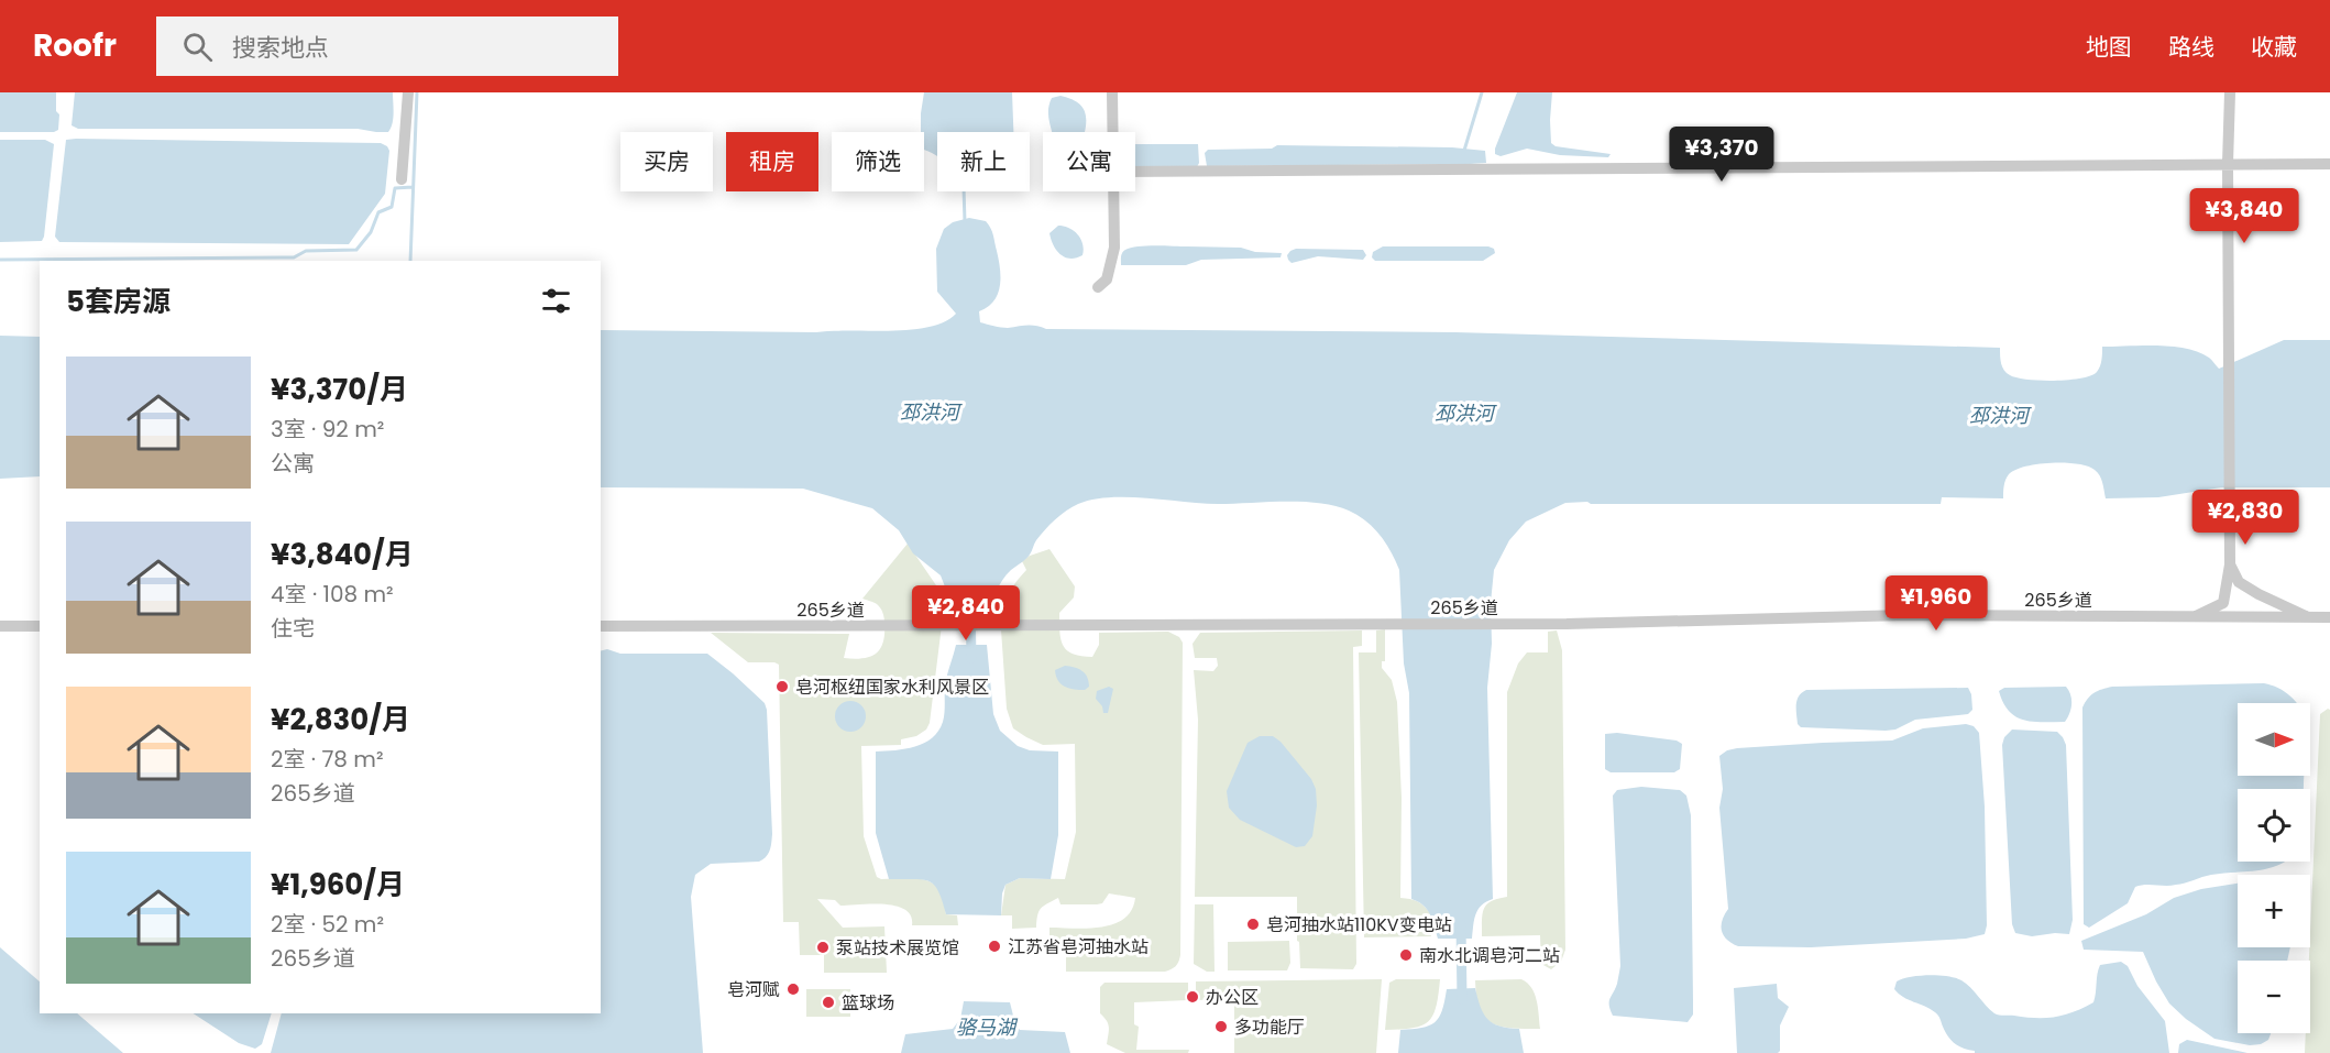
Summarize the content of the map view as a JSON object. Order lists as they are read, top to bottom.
{
  "streets": {
    "street": ["265乡道"]
  },
  "water": ["邳洪河", "骆马湖"],
  "places": [
    "皂河枢纽国家水利风景区",
    "皂河抽水站110KV变电站",
    "江苏省皂河抽水站",
    "泵站技术展览馆",
    "南水北调皂河二站",
    "皂河赋",
    "办公区",
    "篮球场",
    "多功能厅"
  ],
  "north": "right",
  "page": {
    "header": "Roofr",
    "search": "搜索地点",
    "nav": ["地图", "路线", "收藏"],
    "price": [
      "¥3,370",
      "¥3,840",
      "¥2,830",
      "¥1,960",
      "¥2,840"
    ],
    "chip": [
      "买房",
      "租房",
      "筛选",
      "新上",
      "公寓"
    ],
    "heading": "5套房源",
    "list": [
      {
        "name": "¥3,370/月",
        "note": "3室 · 92 m² · 公寓"
      },
      {
        "name": "¥3,840/月",
        "note": "4室 · 108 m² · 住宅"
      },
      {
        "name": "¥2,830/月",
        "note": "2室 · 78 m² · 265乡道"
      },
      {
        "name": "¥1,960/月",
        "note": "2室 · 52 m² · 265乡道"
      }
    ],
    "map_buttons": ["+", "−"]
  }
}
